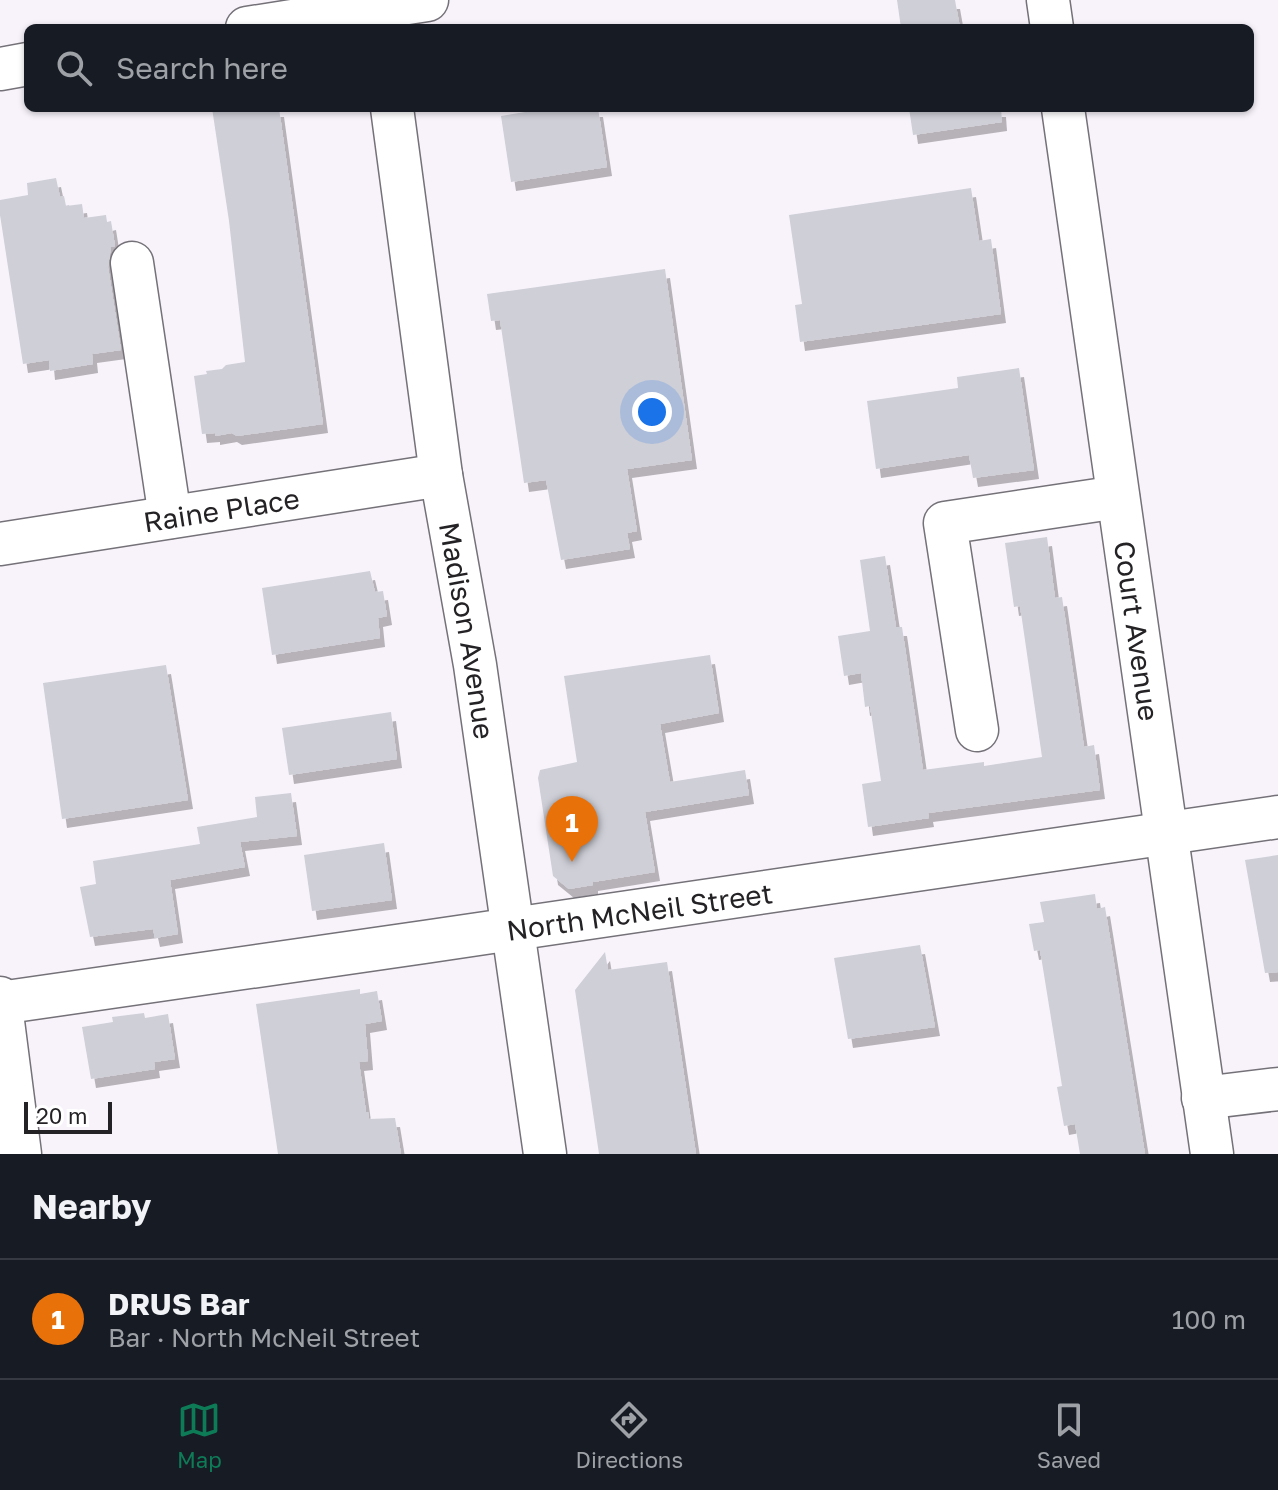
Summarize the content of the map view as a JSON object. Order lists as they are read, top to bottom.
{
  "streets": {
    "street": [
      "Raine Place",
      "Madison Avenue",
      "Court Avenue",
      "North McNeil Street"
    ]
  },
  "crossings": [
    ["Raine Place", "Madison Avenue"],
    ["Madison Avenue", "North McNeil Street"],
    ["Court Avenue", "North McNeil Street"]
  ],
  "scale_bar": "20 m",
  "page": {
    "search": "Search here",
    "pins": "1",
    "scale": "20 m",
    "heading": "Nearby",
    "list": [
      {
        "mark": "1",
        "name": "DRUS Bar",
        "note": "Bar · North McNeil Street",
        "value": "100 m"
      }
    ],
    "nav": ["Map", "Directions", "Saved"]
  }
}
